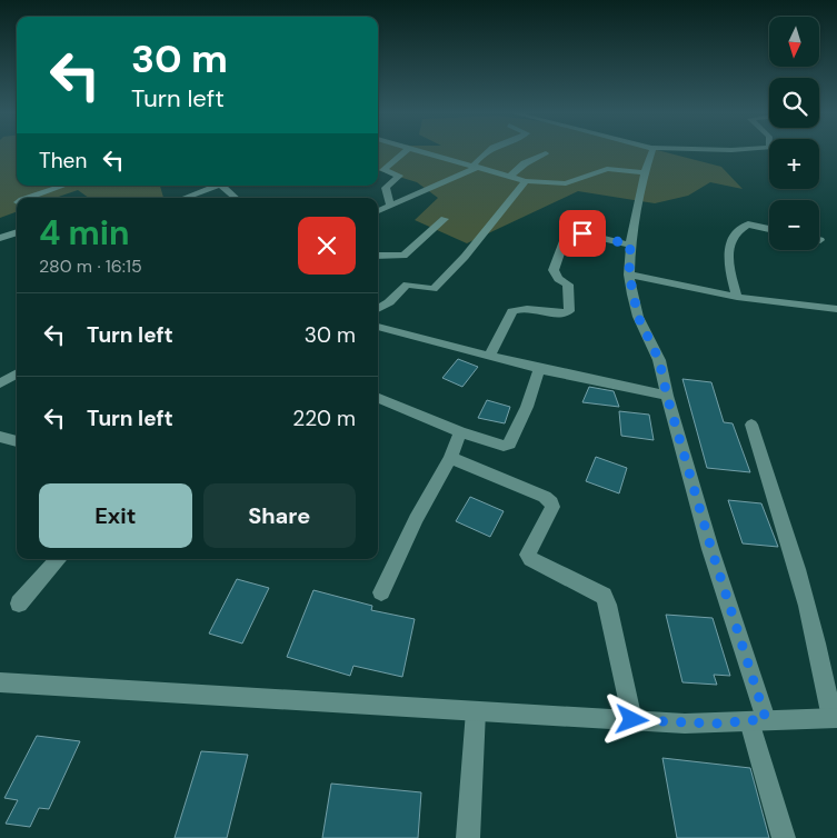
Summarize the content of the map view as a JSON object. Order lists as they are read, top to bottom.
{
  "north": "bottom",
  "page": {
    "map_buttons": ["+", "−"],
    "turn": ["30 m", "Turn left"],
    "then": "Then",
    "heading": ["4 min", "280 m · 16:15"],
    "list": [
      {
        "name": "Turn left",
        "value": "30 m"
      },
      {
        "name": "Turn left",
        "value": "220 m"
      }
    ],
    "buttons": ["Exit", "Share"]
  }
}
